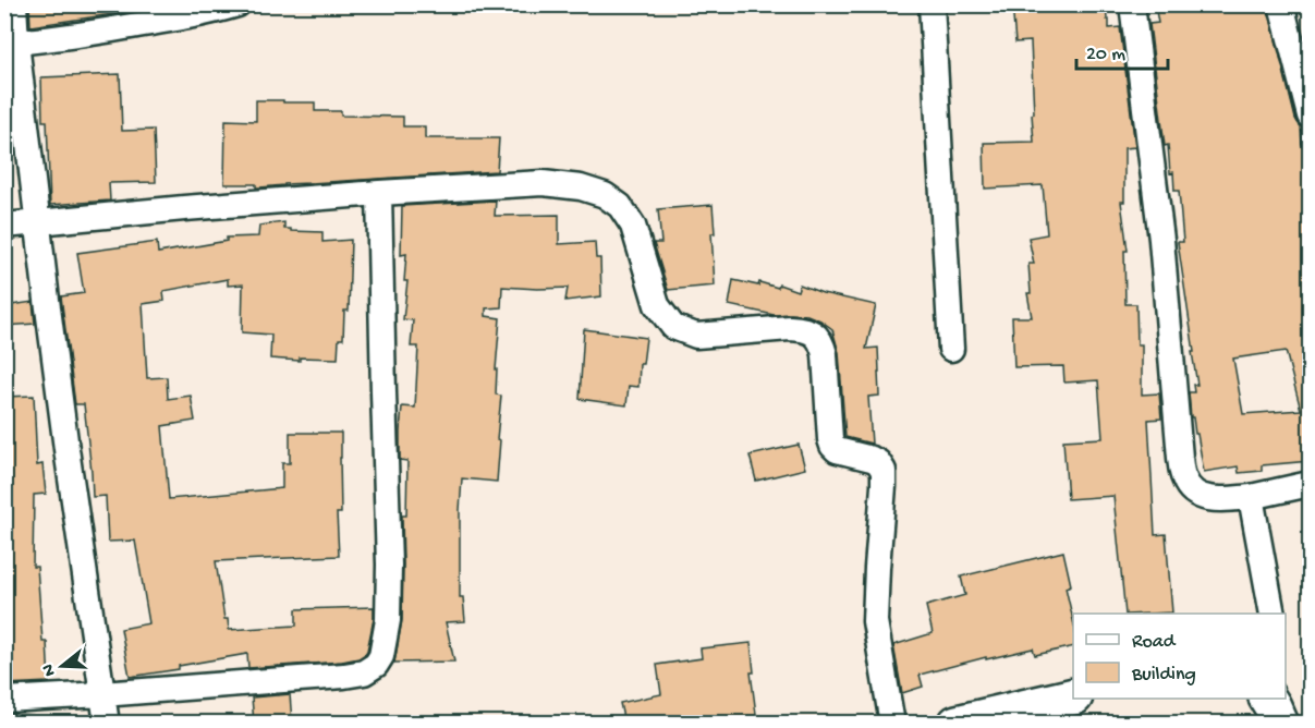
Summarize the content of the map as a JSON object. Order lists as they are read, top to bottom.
{
  "legend": ["Road", "Building"],
  "scale_bar": "20 m",
  "north": "left"
}
